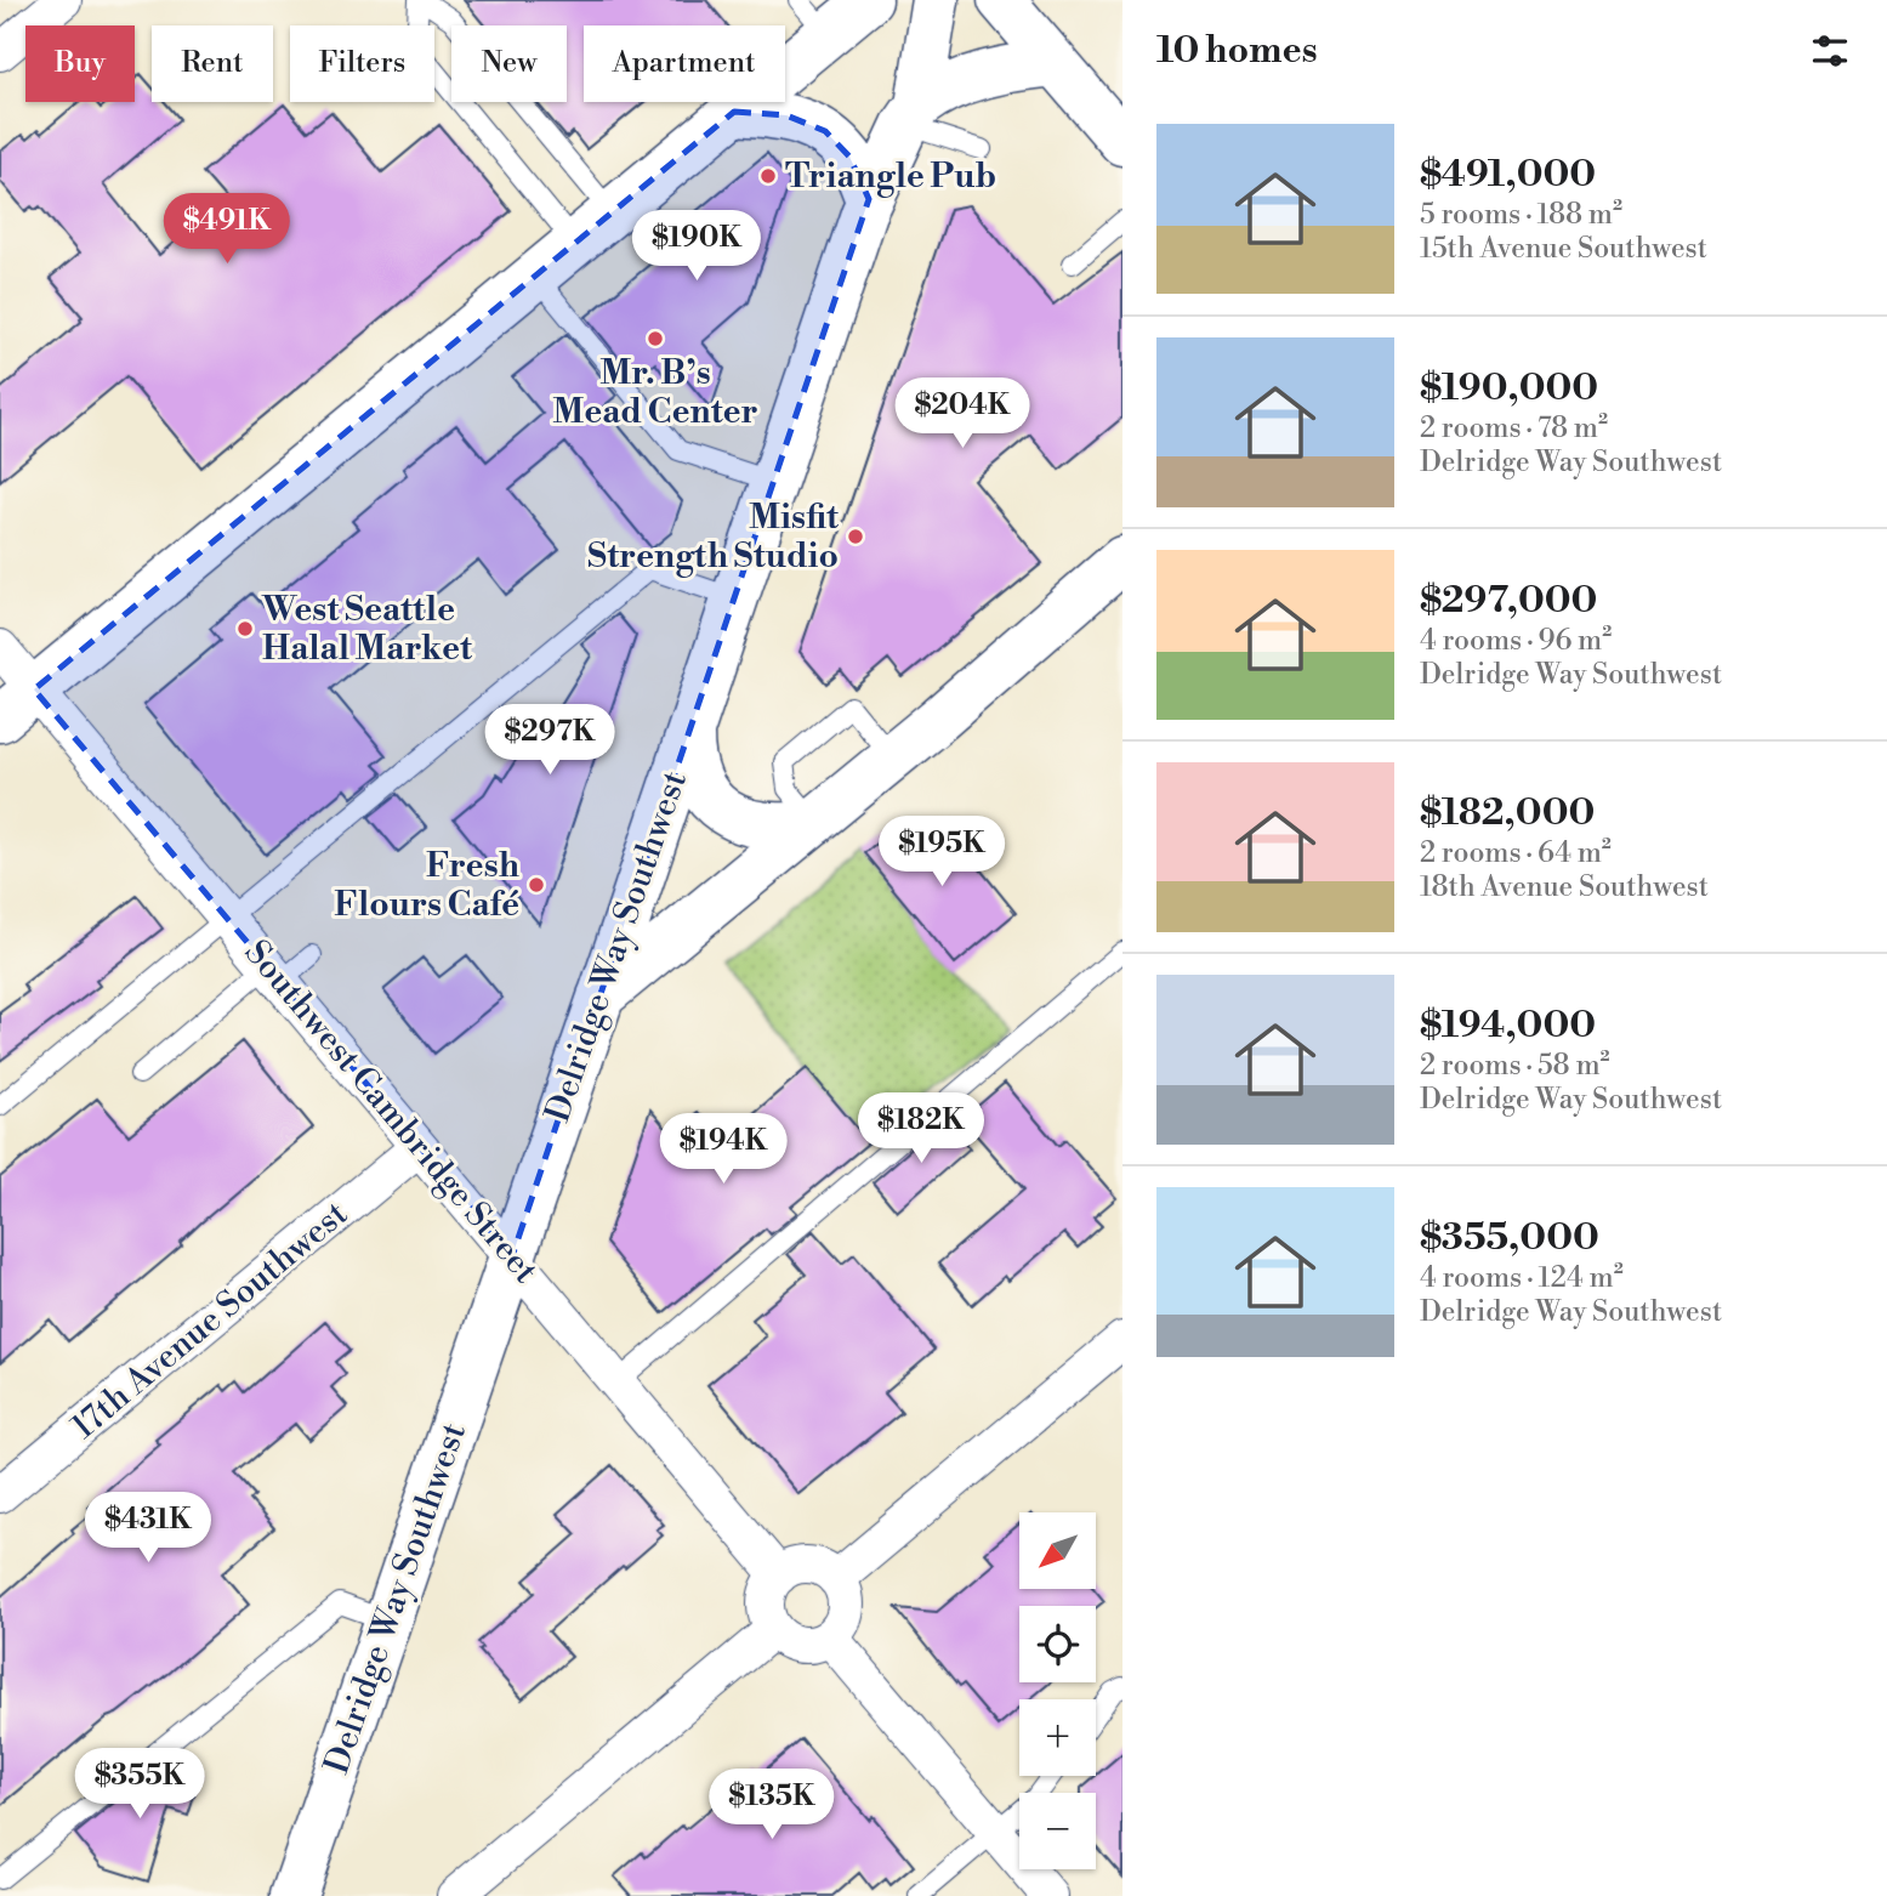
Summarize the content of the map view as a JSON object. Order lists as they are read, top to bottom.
{
  "streets": {
    "main road": ["Delridge Way Southwest"],
    "street": ["Southwest Cambridge Street", "17th Avenue Southwest"]
  },
  "crossings": [
    ["Delridge Way Southwest", "Southwest Cambridge Street"],
    ["Southwest Cambridge Street", "17th Avenue Southwest"]
  ],
  "places": [
    "Triangle Pub",
    "Mr. B’s Mead Center",
    "Misfit Strength Studio",
    "West Seattle Halal Market",
    "Fresh Flours Café"
  ],
  "north": "bottom left",
  "page": {
    "heading": "10 homes",
    "chip": [
      "Buy",
      "Rent",
      "Filters",
      "New",
      "Apartment"
    ],
    "list": [
      {
        "name": "$491,000",
        "note": "5 rooms · 188 m² · 15th Avenue Southwest"
      },
      {
        "name": "$190,000",
        "note": "2 rooms · 78 m² · Delridge Way Southwest"
      },
      {
        "name": "$297,000",
        "note": "4 rooms · 96 m² · Delridge Way Southwest"
      },
      {
        "name": "$182,000",
        "note": "2 rooms · 64 m² · 18th Avenue Southwest"
      },
      {
        "name": "$194,000",
        "note": "2 rooms · 58 m² · Delridge Way Southwest"
      },
      {
        "name": "$355,000",
        "note": "4 rooms · 124 m² · Delridge Way Southwest"
      }
    ],
    "price": [
      "$491K",
      "$190K",
      "$204K",
      "$297K",
      "$195K",
      "$182K",
      "$194K",
      "$431K",
      "$355K",
      "$135K"
    ],
    "map_buttons": ["+", "−"]
  }
}
